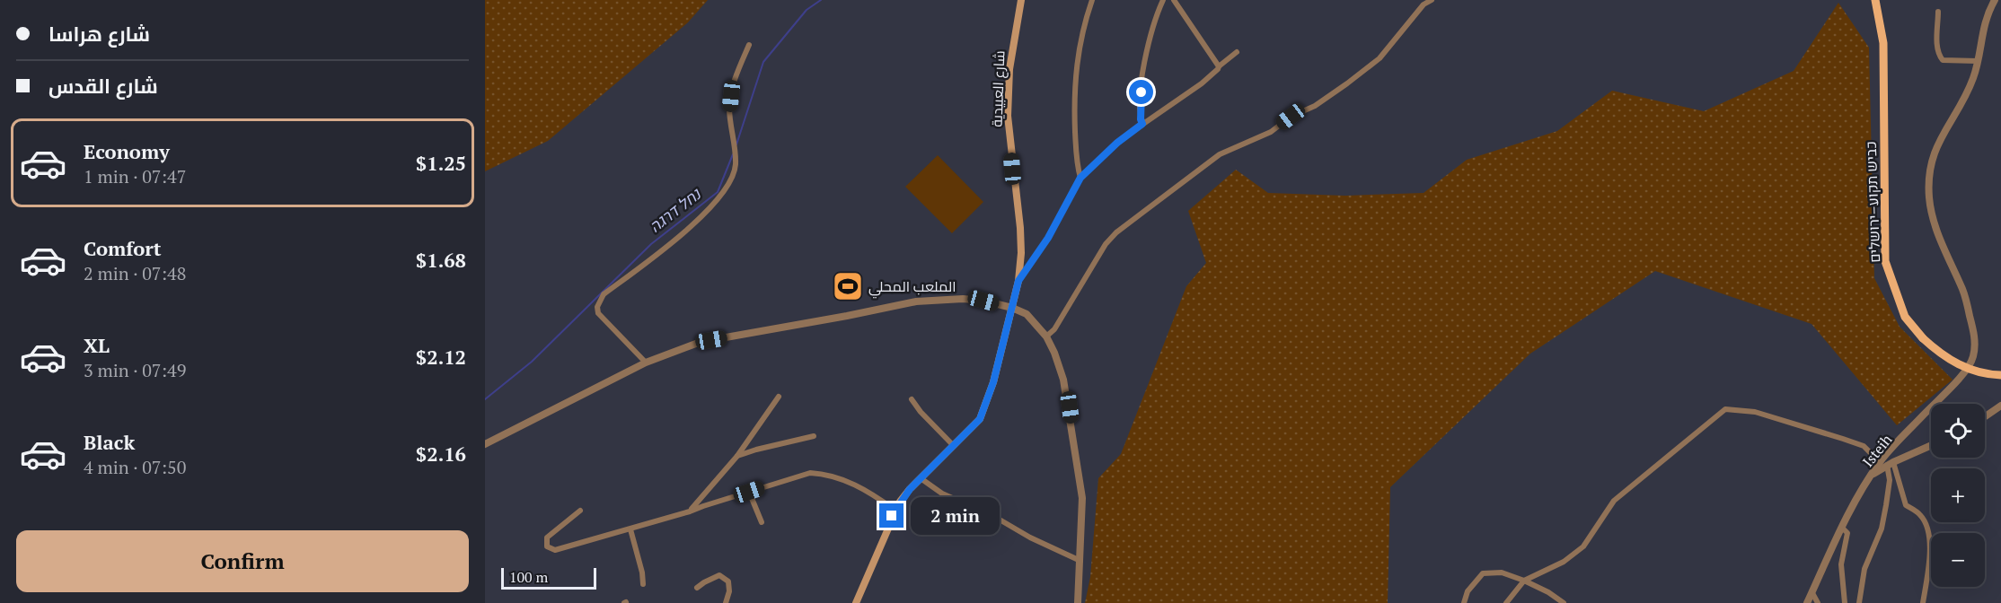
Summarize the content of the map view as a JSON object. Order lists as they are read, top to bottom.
{
  "streets": {
    "main road": ["شارع العبيدية", "כביש תקוע–ירושלים"],
    "street": ["Isteih"]
  },
  "water": ["נחל דרגה"],
  "places": {
    "sports": ["الملعب المحلي"]
  },
  "scale_bar": "100 m",
  "page": {
    "banner": ["شارع هراسا", "شارع القدس"],
    "list": [
      {
        "name": "Economy",
        "note": "1 min · 07:47",
        "value": "$1.25"
      },
      {
        "name": "Comfort",
        "note": "2 min · 07:48",
        "value": "$1.68"
      },
      {
        "name": "XL",
        "note": "3 min · 07:49",
        "value": "$2.12"
      },
      {
        "name": "Black",
        "note": "4 min · 07:50",
        "value": "$2.16"
      }
    ],
    "map_buttons": ["+", "−"],
    "bubble": "2 min",
    "buttons": "Confirm",
    "scale": "100 m"
  }
}
